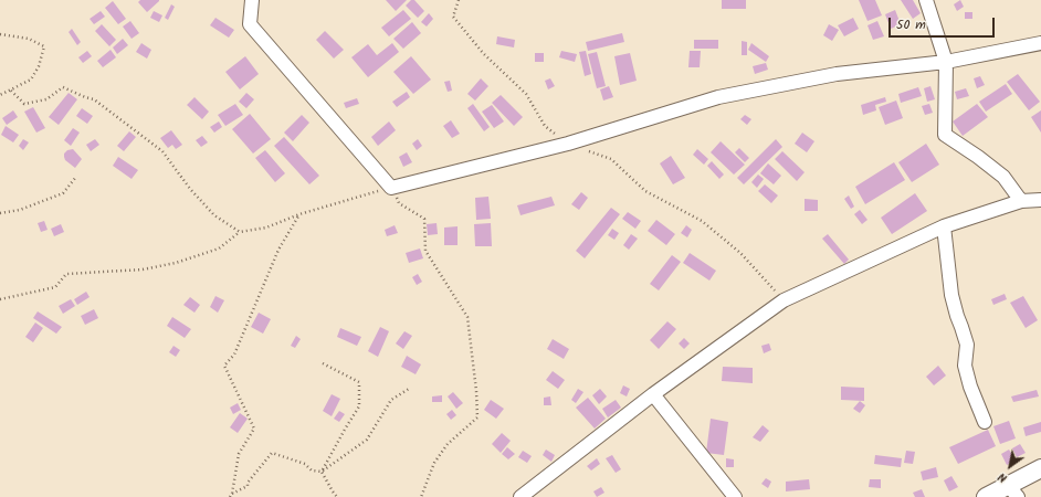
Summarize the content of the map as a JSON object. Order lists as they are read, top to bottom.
{
  "scale_bar": "50 m",
  "north": "bottom left"
}
